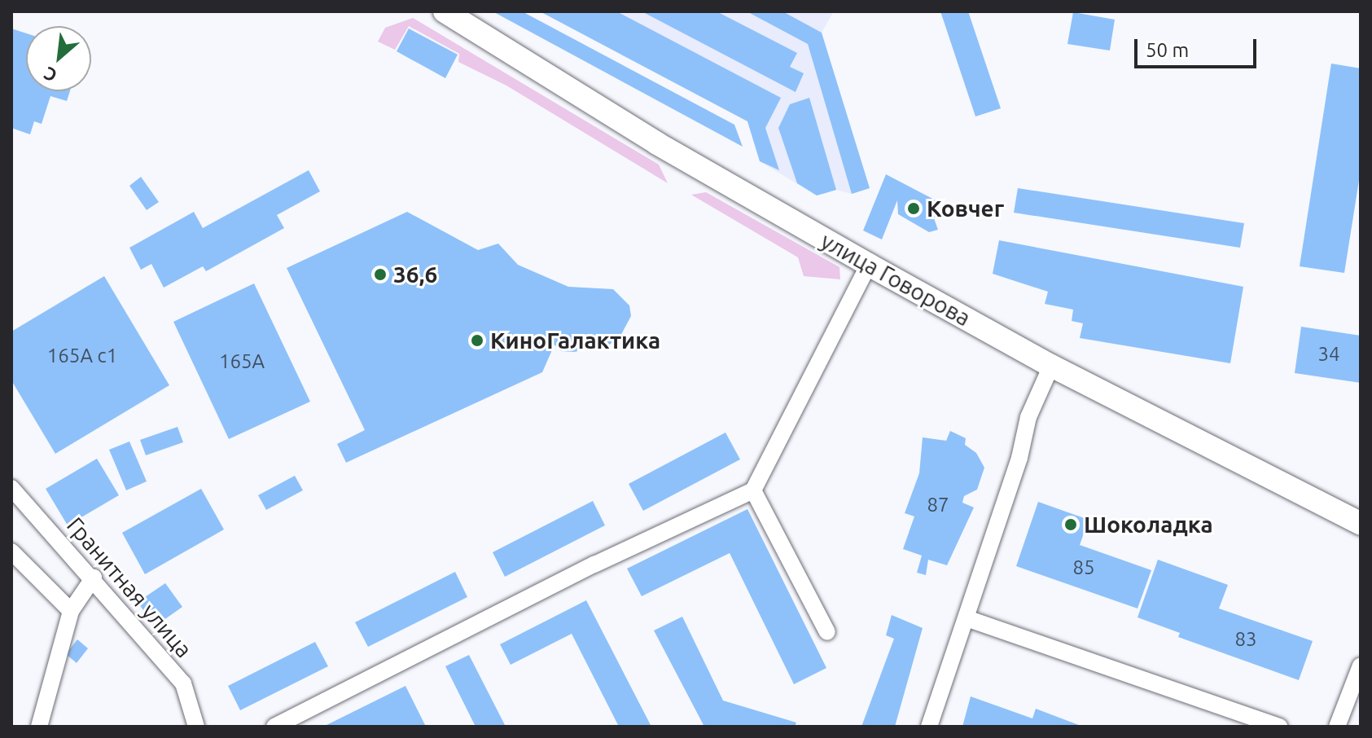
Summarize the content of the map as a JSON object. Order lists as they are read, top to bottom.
{
  "streets": {
    "main road": ["улица Говорова"],
    "street": ["Гранитная улица"]
  },
  "places": [
    "Ковчег",
    "36,6",
    "КиноГалактика",
    "Шоколадка"
  ],
  "house_numbers": [
    "34",
    "165А с1",
    "165А",
    "87",
    "85",
    "83"
  ],
  "scale_bar": "50 m",
  "north": "bottom left"
}
